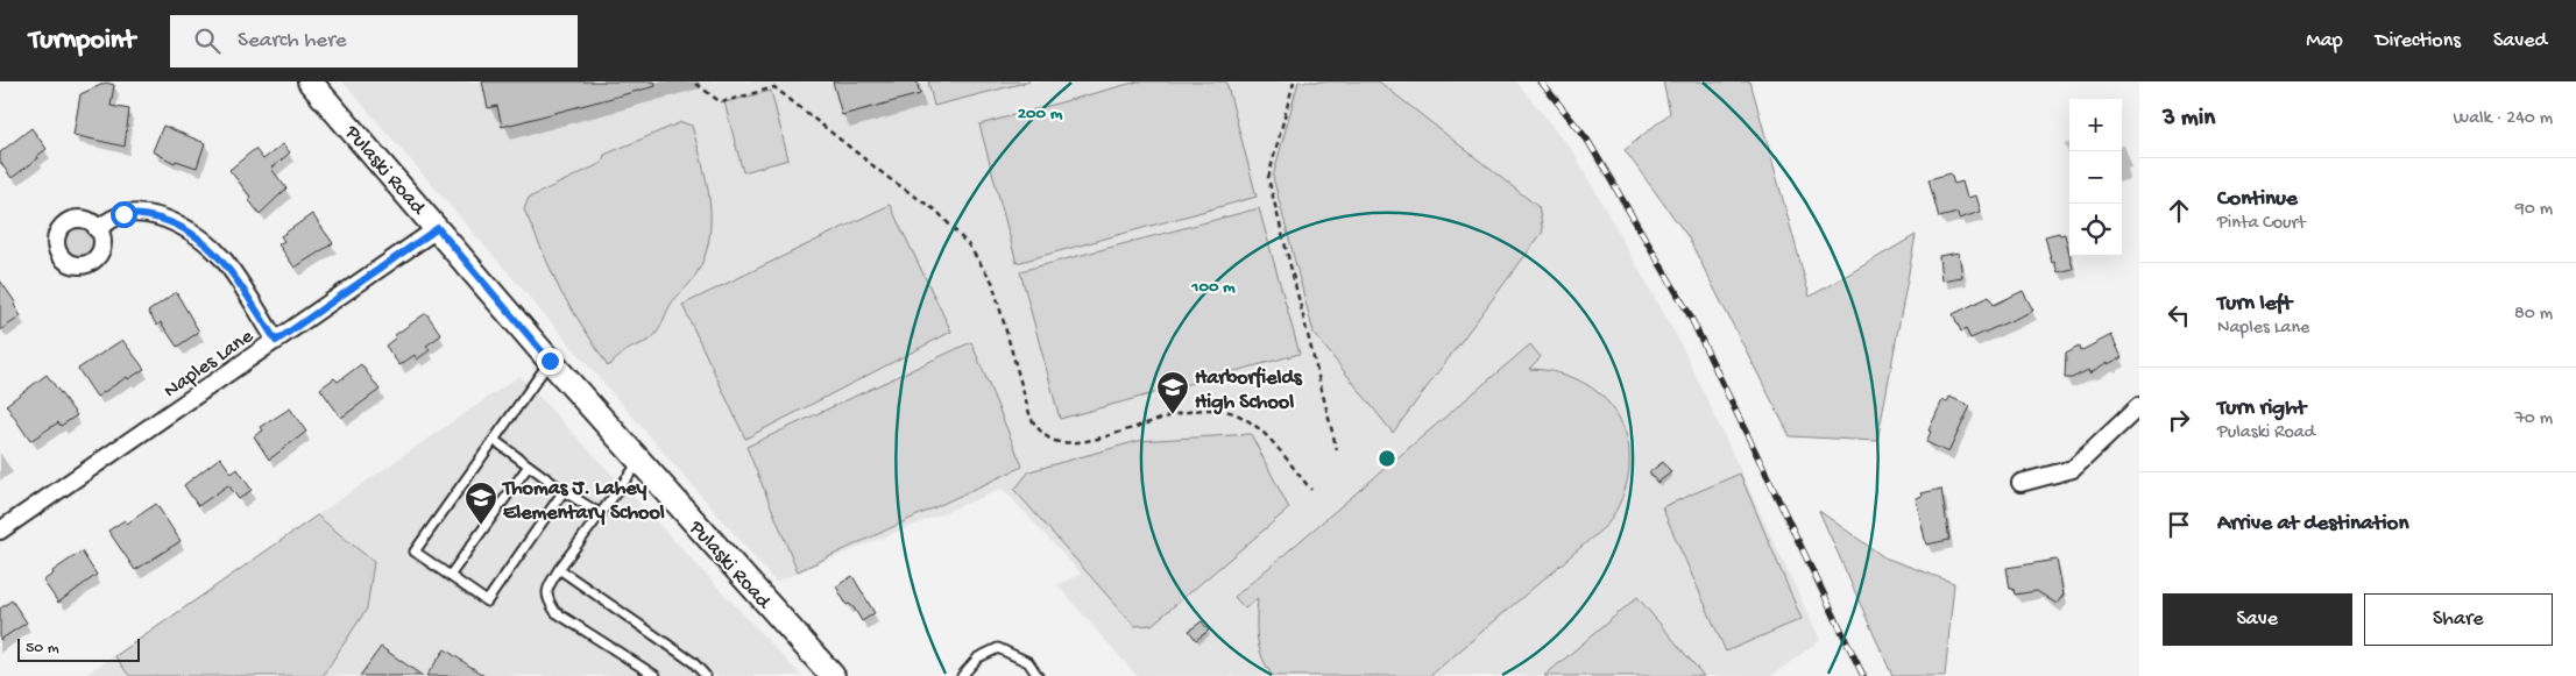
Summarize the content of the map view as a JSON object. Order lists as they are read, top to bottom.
{
  "streets": {
    "main road": ["Pulaski Road"],
    "street": ["Naples Lane"]
  },
  "crossings": [
    ["Pulaski Road", "Naples Lane"]
  ],
  "places": {
    "school or university": ["Harborfields High School", "Thomas J. Lahey Elementary School"]
  },
  "scale_bar": "50 m",
  "page": {
    "header": "Turnpoint",
    "search": "Search here",
    "nav": ["Map", "Directions", "Saved"],
    "heading": ["3 min", "Walk · 240 m"],
    "map_buttons": ["+", "−"],
    "list": [
      ["Continue", "Pinta Court", "90 m"],
      ["Turn left", "Naples Lane", "80 m"],
      ["Turn right", "Pulaski Road", "70 m"],
      "Arrive at destination"
    ],
    "buttons": ["Save", "Share"],
    "scale": "50 m"
  },
  "rings": ["200 m", "100 m"]
}
